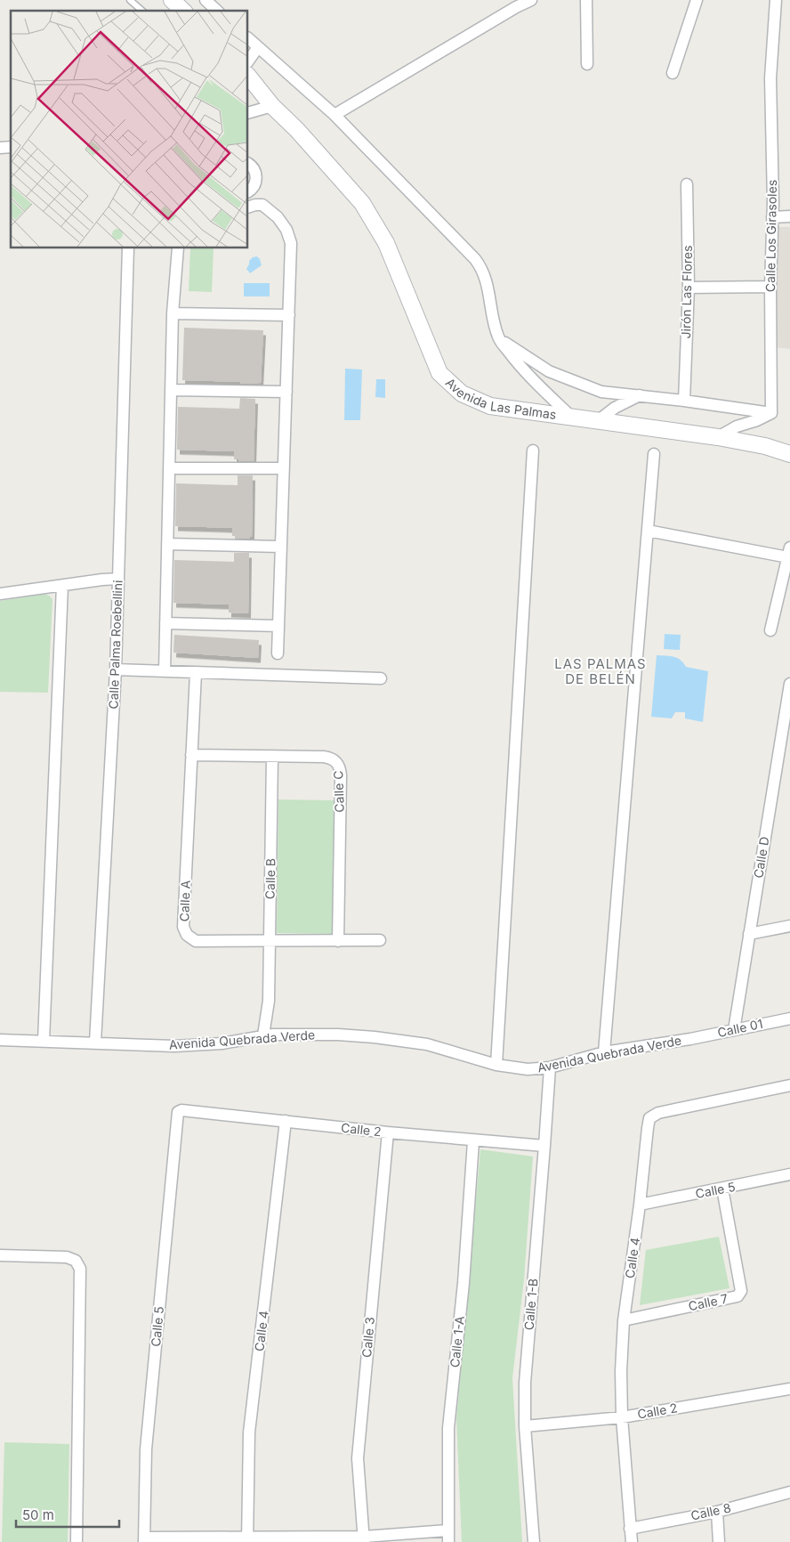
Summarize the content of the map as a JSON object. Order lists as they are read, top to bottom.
{
  "streets": {
    "main road": ["Avenida Las Palmas"],
    "street": [
      "Calle Los Girasoles",
      "Jirón Las Flores",
      "Calle Palma Roebellini",
      "Calle C",
      "Calle D",
      "Calle B",
      "Calle A",
      "Calle 01",
      "Avenida Quebrada Verde",
      "Calle 2",
      "Calle 5",
      "Calle 4",
      "Calle 7",
      "Calle 1-B",
      "Calle 3",
      "Calle 1-A",
      "Calle 8"
    ]
  },
  "crossings": [
    ["Calle Palma Roebellini", "Avenida Quebrada Verde"],
    ["Calle C", "Calle B"],
    ["Calle C", "Calle A"],
    ["Calle D", "Calle 01"],
    ["Calle B", "Calle A"],
    ["Calle B", "Avenida Quebrada Verde"],
    ["Calle 01", "Avenida Quebrada Verde"],
    ["Avenida Quebrada Verde", "Calle 1-B"],
    ["Calle 2", "Calle 5"],
    ["Calle 2", "Calle 4"],
    ["Calle 2", "Calle 1-B"],
    ["Calle 2", "Calle 3"],
    ["Calle 2", "Calle 1-A"],
    ["Calle 5", "Calle 4"],
    ["Calle 5", "Calle 7"],
    ["Calle 4", "Calle 7"],
    ["Calle 4", "Calle 8"]
  ],
  "districts": ["LAS PALMAS DE BELÉN"],
  "scale_bar": "50 m"
}
